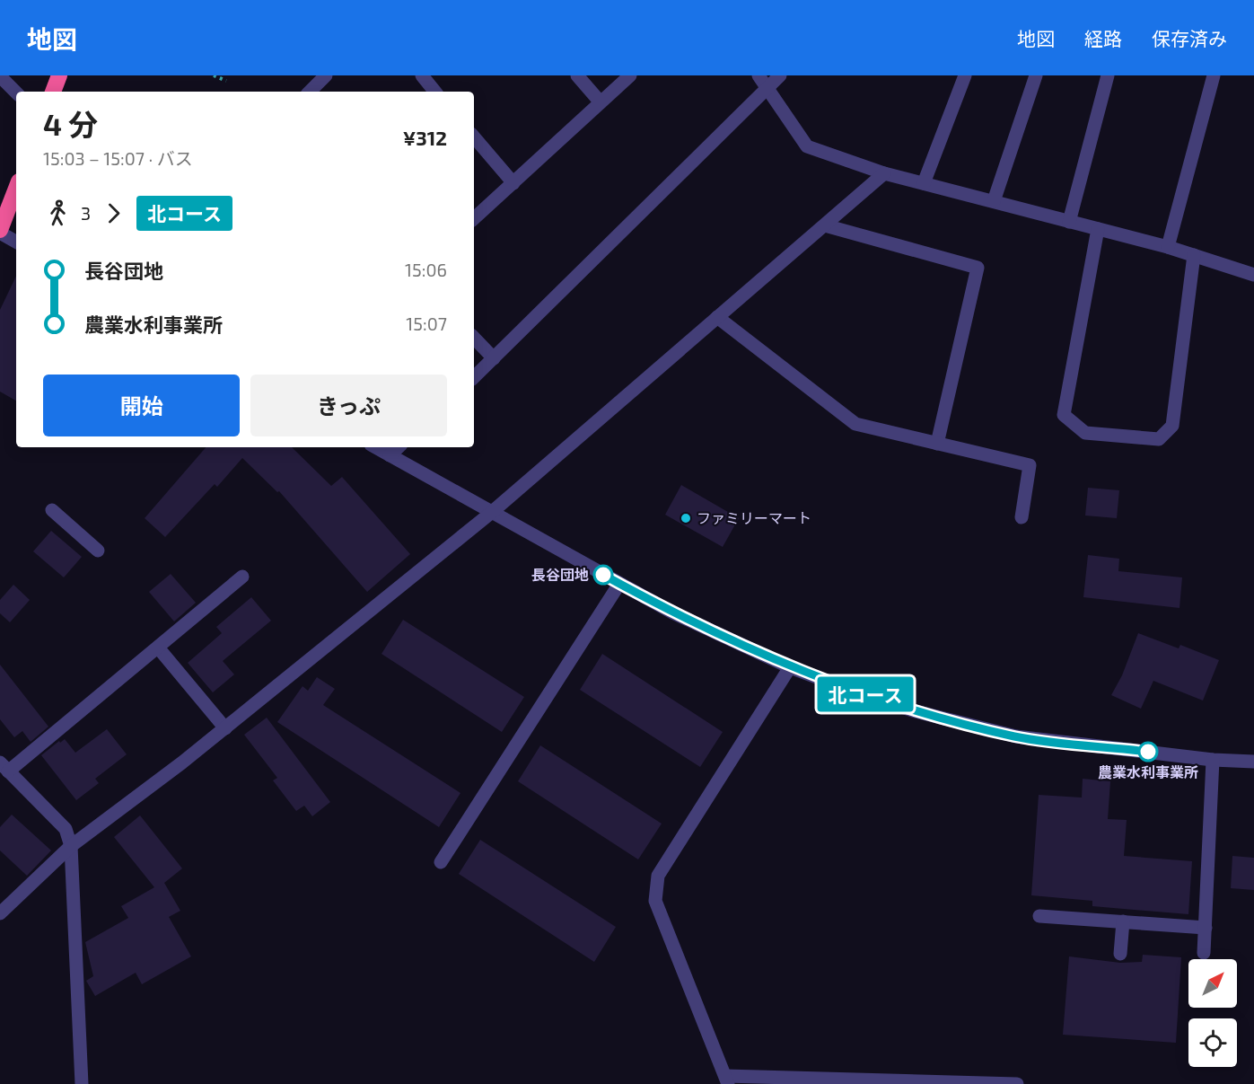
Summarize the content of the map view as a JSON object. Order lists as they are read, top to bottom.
{
  "places": ["ファミリーマート", "長谷団地", "農業水利事業所"],
  "lines": ["bus line 北コース"],
  "north": "top right",
  "page": {
    "header": "地図",
    "nav": ["地図", "経路", "保存済み"],
    "on_map": "北コース",
    "heading": ["4 分", "15:03 – 15:07 · バス", "¥312"],
    "legs": ["3", "北コース"],
    "list": [
      {
        "name": "長谷団地",
        "value": "15:06"
      },
      {
        "name": "農業水利事業所",
        "value": "15:07"
      }
    ],
    "buttons": ["開始", "きっぷ"]
  }
}
